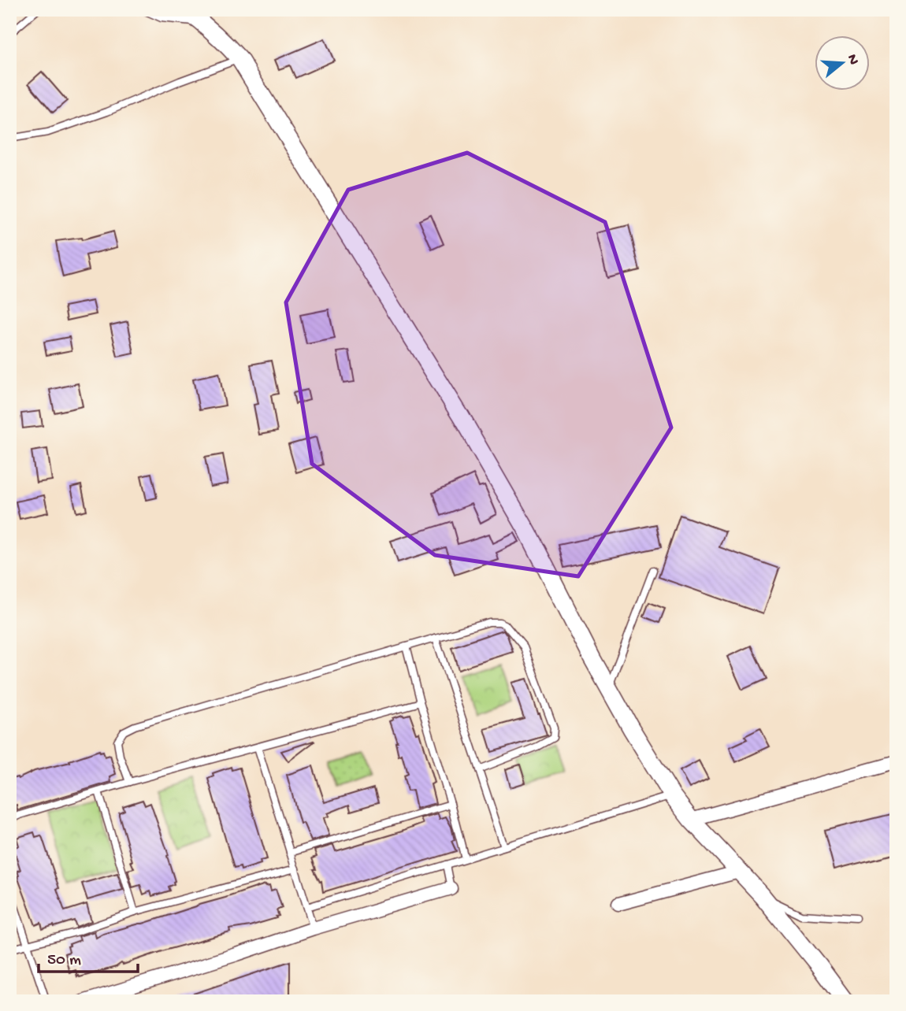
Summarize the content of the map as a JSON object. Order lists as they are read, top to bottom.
{
  "scale_bar": "50 m",
  "north": "right"
}
